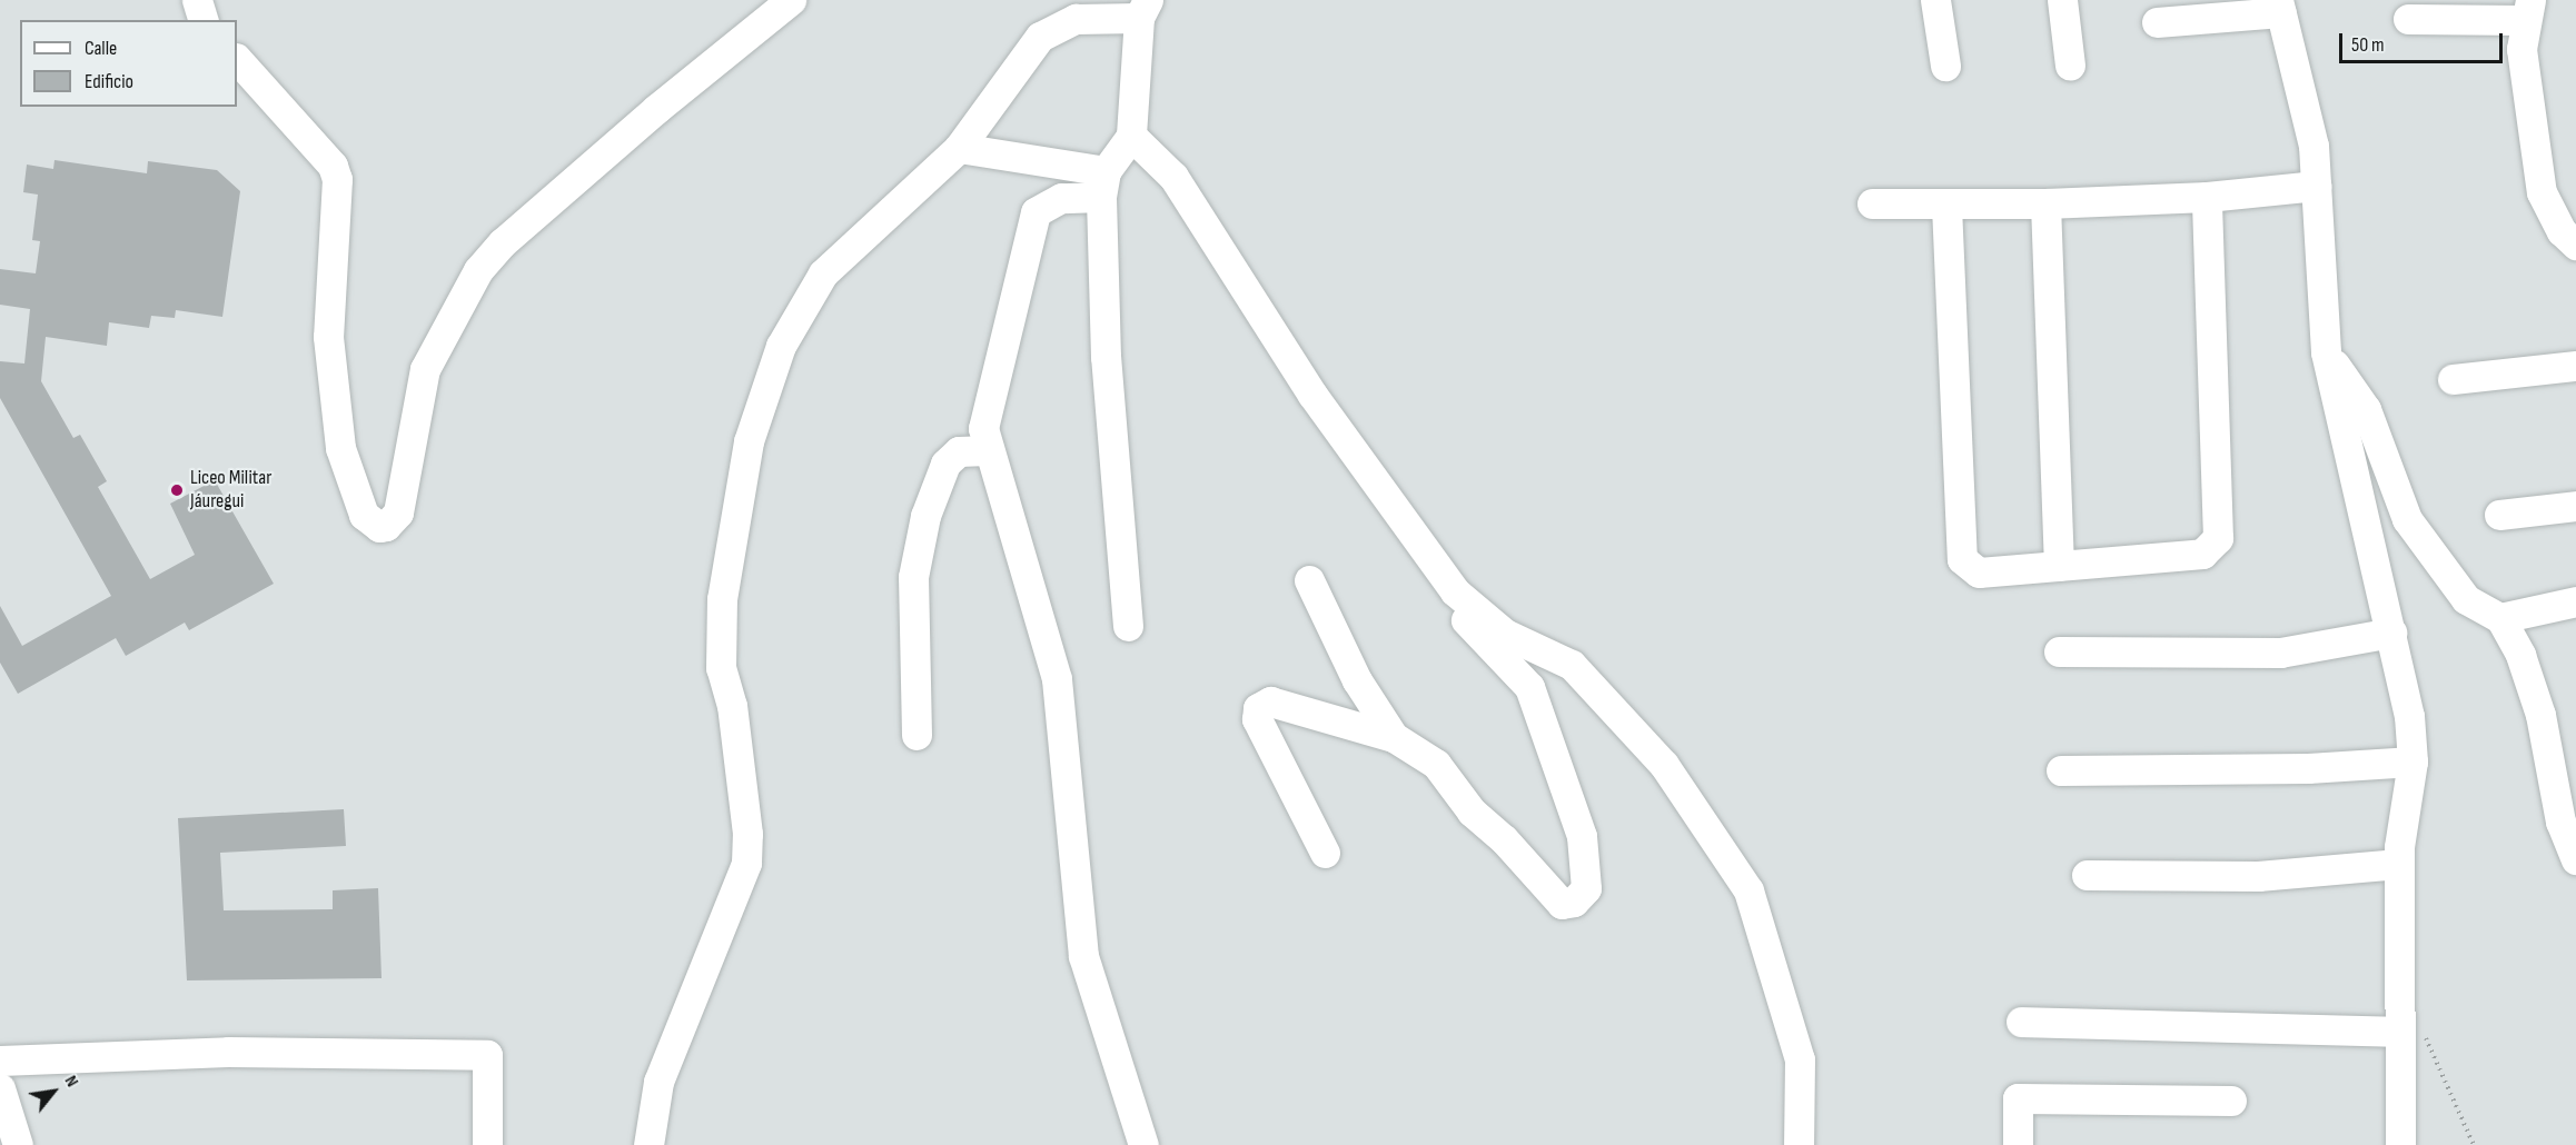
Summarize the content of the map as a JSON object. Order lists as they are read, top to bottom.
{
  "places": ["Liceo Militar Jáuregui"],
  "legend": ["Calle", "Edificio"],
  "scale_bar": "50 m",
  "north": "top right"
}
